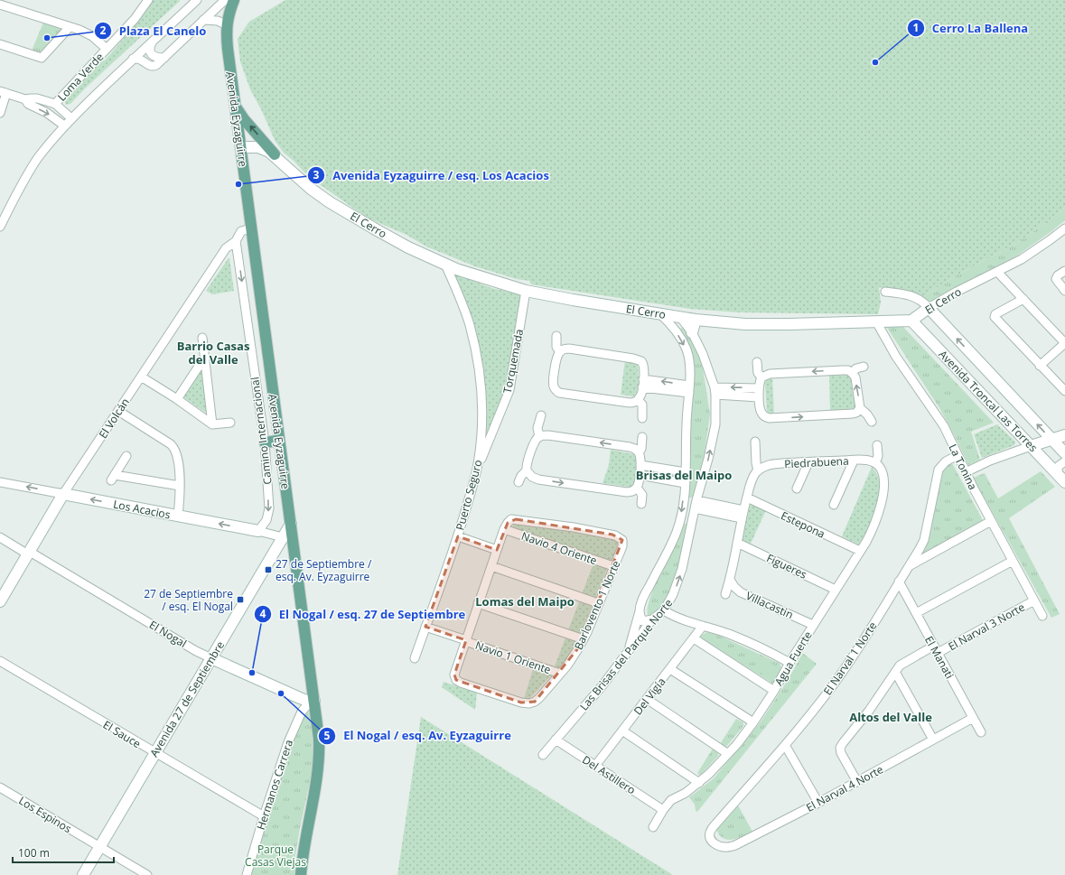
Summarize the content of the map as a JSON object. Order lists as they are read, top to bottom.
{
  "streets": {
    "main road": ["Avenida Eyzaguirre"],
    "street": [
      "Loma Verde",
      "El Cerro",
      "Torquemada",
      "Avenida Troncal Las Torres",
      "El Volcán",
      "Camino Internacional",
      "Piedrabuena",
      "La Tonina",
      "Puerto Seguro",
      "Los Acacios",
      "Estepona",
      "Navio 4 Oriente",
      "Figueres",
      "Barlovento 1 Norte",
      "Villacastin",
      "El Narval 3 Norte",
      "El Nogal",
      "Las Brisas del Parque Norte",
      "Navio 1 Oriente",
      "El Manati",
      "Agua Fuerte",
      "El Narval 1 Norte",
      "Del Vigía",
      "Avenida 27 de Septiembre",
      "El Sauce",
      "Del Astillero",
      "Hermanos Carrera",
      "El Narval 4 Norte",
      "Los Espinos"
    ]
  },
  "crossings": [
    ["Avenida Eyzaguirre", "El Cerro"],
    ["Avenida Eyzaguirre", "El Nogal"],
    ["Avenida Eyzaguirre", "Avenida 27 de Septiembre"],
    ["Avenida Eyzaguirre", "Hermanos Carrera"],
    ["El Cerro", "Torquemada"],
    ["El Cerro", "Avenida Troncal Las Torres"],
    ["El Cerro", "La Tonina"],
    ["El Cerro", "Puerto Seguro"],
    ["El Cerro", "Las Brisas del Parque Norte"],
    ["Torquemada", "Puerto Seguro"],
    ["El Volcán", "Camino Internacional"],
    ["El Volcán", "Los Acacios"],
    ["El Volcán", "El Nogal"],
    ["Camino Internacional", "Los Acacios"],
    ["Piedrabuena", "Agua Fuerte"],
    ["La Tonina", "El Narval 3 Norte"],
    ["La Tonina", "El Narval 1 Norte"],
    ["Puerto Seguro", "Navio 1 Oriente"],
    ["Los Acacios", "Avenida 27 de Septiembre"],
    ["Estepona", "Agua Fuerte"],
    ["Navio 4 Oriente", "Barlovento 1 Norte"],
    ["Figueres", "Agua Fuerte"],
    ["Barlovento 1 Norte", "Navio 1 Oriente"],
    ["Villacastin", "Agua Fuerte"],
    ["El Narval 3 Norte", "El Manati"],
    ["El Narval 3 Norte", "El Narval 4 Norte"],
    ["El Nogal", "Avenida 27 de Septiembre"],
    ["El Nogal", "Hermanos Carrera"],
    ["Las Brisas del Parque Norte", "Del Astillero"],
    ["El Manati", "El Narval 1 Norte"],
    ["El Manati", "El Narval 4 Norte"],
    ["Agua Fuerte", "Del Astillero"],
    ["El Narval 1 Norte", "El Narval 4 Norte"],
    ["Del Vigía", "Del Astillero"],
    ["Avenida 27 de Septiembre", "El Sauce"],
    ["Avenida 27 de Septiembre", "Los Espinos"],
    ["El Sauce", "Hermanos Carrera"]
  ],
  "one_way": ["Camino Internacional", "Los Acacios"],
  "districts": [
    "Barrio Casas del Valle",
    "Brisas del Maipo",
    "Lomas del Maipo",
    "Altos del Valle"
  ],
  "parks": ["Parque Casas Viejas"],
  "places": {
    "other": [
      "Plaza El Canelo",
      "Cerro La Ballena",
      "Avenida Eyzaguirre / esq. Los Acacios",
      "El Nogal / esq. 27 de Septiembre",
      "El Nogal / esq. Av. Eyzaguirre"
    ],
    "transit": ["27 de Septiembre / esq. Av. Eyzaguirre", "27 de Septiembre / esq. El Nogal"]
  },
  "scale_bar": "100 m"
}
